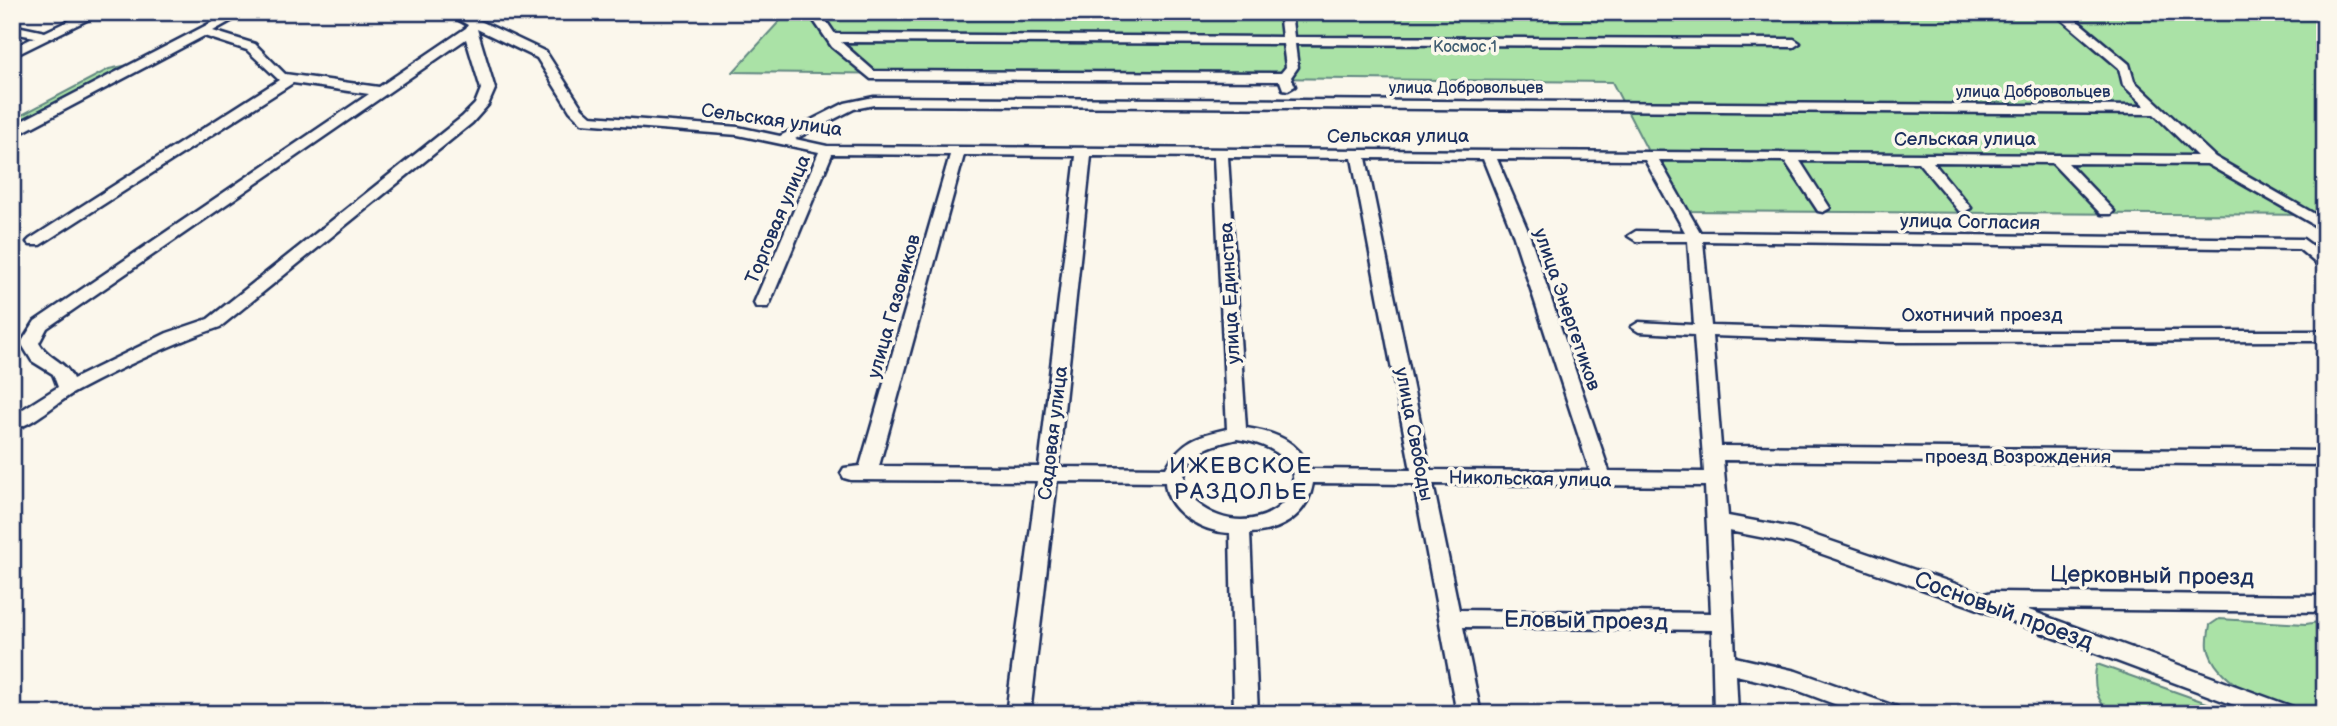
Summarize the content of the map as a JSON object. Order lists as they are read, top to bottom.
{
  "streets": {
    "street": [
      "улица Добровольцев",
      "Сельская улица",
      "Торговая улица",
      "улица Согласия",
      "улица Единства",
      "улица Газовиков",
      "улица Энергетиков",
      "Охотничий проезд",
      "Садовая улица",
      "улица Свободы",
      "проезд Возрождения",
      "Никольская улица",
      "Церковный проезд",
      "Сосновый проезд",
      "Еловый проезд"
    ]
  },
  "crossings": [
    ["улица Добровольцев", "Сельская улица"],
    ["Сельская улица", "Торговая улица"],
    ["Сельская улица", "улица Единства"],
    ["Сельская улица", "улица Газовиков"],
    ["Сельская улица", "улица Энергетиков"],
    ["Сельская улица", "Садовая улица"],
    ["Сельская улица", "улица Свободы"],
    ["улица Единства", "Никольская улица"],
    ["улица Газовиков", "Садовая улица"],
    ["улица Энергетиков", "Никольская улица"],
    ["улица Свободы", "Никольская улица"],
    ["улица Свободы", "Еловый проезд"],
    ["Церковный проезд", "Сосновый проезд"]
  ],
  "districts": ["ИЖЕВСКОЕ РАЗДОЛЬЕ"],
  "parks": ["Космос 1"]
}
